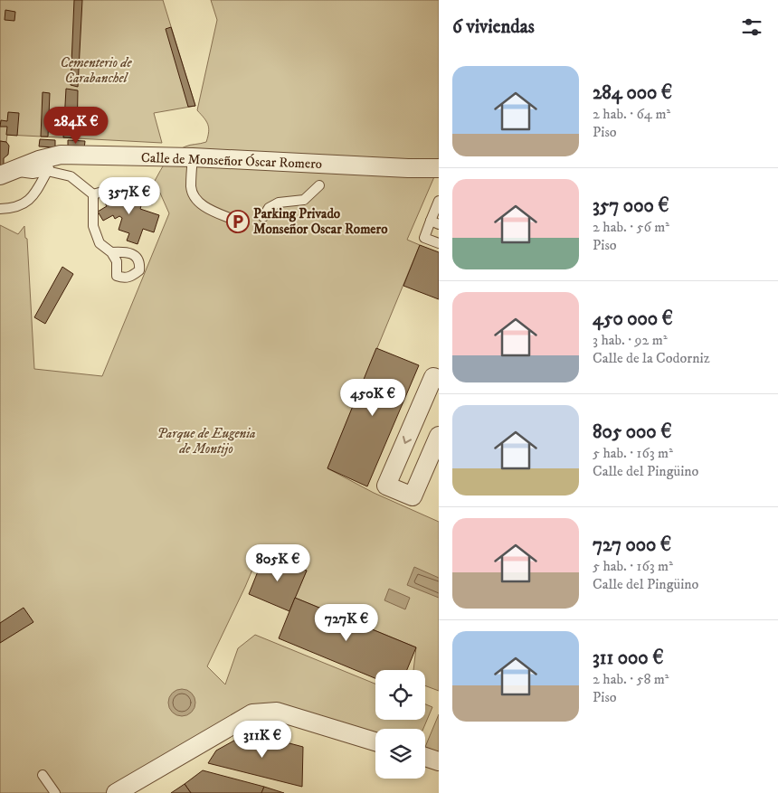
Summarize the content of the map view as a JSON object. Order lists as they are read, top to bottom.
{
  "streets": {
    "street": ["Calle de Monseñor Óscar Romero"]
  },
  "parks": ["Cementerio de Carabanchel", "Parque de Eugenia de Montijo"],
  "places": {
    "parking": ["Parking Privado Monseñor Oscar Romero"]
  },
  "page": {
    "heading": "6 viviendas",
    "list": [
      {
        "name": "284 000 €",
        "note": "2 hab. · 64 m² · Piso"
      },
      {
        "name": "357 000 €",
        "note": "2 hab. · 56 m² · Piso"
      },
      {
        "name": "450 000 €",
        "note": "3 hab. · 92 m² · Calle de la Codorniz"
      },
      {
        "name": "805 000 €",
        "note": "5 hab. · 163 m² · Calle del Pingüino"
      },
      {
        "name": "727 000 €",
        "note": "5 hab. · 163 m² · Calle del Pingüino"
      },
      {
        "name": "311 000 €",
        "note": "2 hab. · 58 m² · Piso"
      }
    ],
    "price": [
      "284K €",
      "357K €",
      "450K €",
      "805K €",
      "727K €",
      "311K €"
    ]
  }
}
